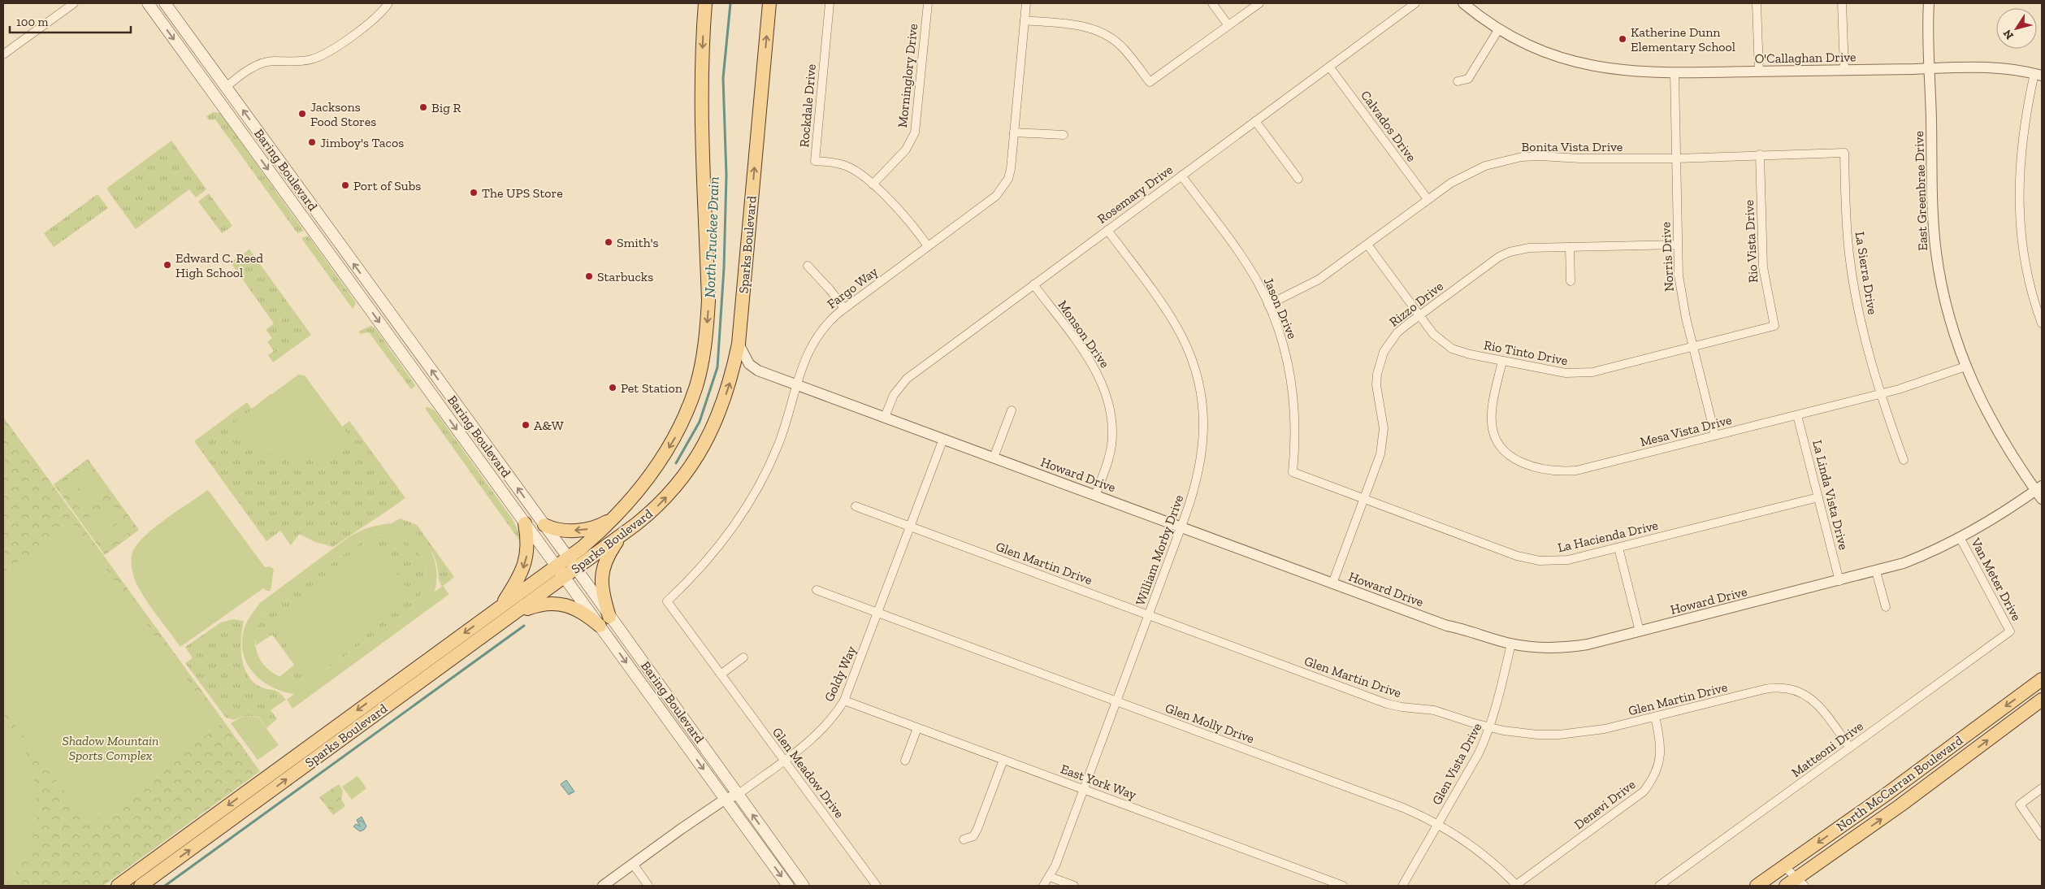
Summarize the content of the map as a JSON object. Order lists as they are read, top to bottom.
{
  "streets": {
    "main road": ["Baring Boulevard", "Sparks Boulevard", "North McCarran Boulevard"],
    "street": [
      "O'Callaghan Drive",
      "Morninglory Drive",
      "Rockdale Drive",
      "Calvados Drive",
      "Bonita Vista Drive",
      "East Greenbrae Drive",
      "Rosemary Drive",
      "Rio Vista Drive",
      "Norris Drive",
      "La Sierra Drive",
      "Fargo Way",
      "Rizzo Drive",
      "Jason Drive",
      "Monson Drive",
      "Rio Tinto Drive",
      "Mesa Vista Drive",
      "Howard Drive",
      "La Linda Vista Drive",
      "La Hacienda Drive",
      "William Morby Drive",
      "Glen Martin Drive",
      "Van Meter Drive",
      "Goldy Way",
      "Glen Molly Drive",
      "Matteoni Drive",
      "Glen Vista Drive",
      "Glen Meadow Drive",
      "East York Way",
      "Denevi Drive"
    ]
  },
  "crossings": [
    ["O'Callaghan Drive", "East Greenbrae Drive"],
    ["O'Callaghan Drive", "Norris Drive"],
    ["Morninglory Drive", "Rockdale Drive"],
    ["Rockdale Drive", "Fargo Way"],
    ["Calvados Drive", "Bonita Vista Drive"],
    ["Calvados Drive", "Rosemary Drive"],
    ["Bonita Vista Drive", "Rio Vista Drive"],
    ["Bonita Vista Drive", "Norris Drive"],
    ["Bonita Vista Drive", "La Sierra Drive"],
    ["Bonita Vista Drive", "Jason Drive"],
    ["Bonita Vista Drive", "Rio Tinto Drive"],
    ["Baring Boulevard", "Sparks Boulevard"],
    ["Baring Boulevard", "Goldy Way"],
    ["East Greenbrae Drive", "Mesa Vista Drive"],
    ["East Greenbrae Drive", "Howard Drive"],
    ["Rosemary Drive", "Jason Drive"],
    ["Rosemary Drive", "Monson Drive"],
    ["Rosemary Drive", "Howard Drive"],
    ["Rosemary Drive", "William Morby Drive"],
    ["Rio Vista Drive", "Rio Tinto Drive"],
    ["Sparks Boulevard", "Howard Drive"],
    ["Norris Drive", "Rizzo Drive"],
    ["Norris Drive", "Rio Tinto Drive"],
    ["Norris Drive", "Mesa Vista Drive"],
    ["La Sierra Drive", "Mesa Vista Drive"],
    ["Fargo Way", "Howard Drive"],
    ["Fargo Way", "Glen Meadow Drive"],
    ["Rizzo Drive", "Rio Tinto Drive"],
    ["Rizzo Drive", "Howard Drive"],
    ["Rizzo Drive", "La Hacienda Drive"],
    ["Jason Drive", "La Hacienda Drive"],
    ["Monson Drive", "Howard Drive"],
    ["Rio Tinto Drive", "Mesa Vista Drive"],
    ["Mesa Vista Drive", "La Linda Vista Drive"],
    ["Howard Drive", "La Linda Vista Drive"],
    ["Howard Drive", "William Morby Drive"],
    ["Howard Drive", "Van Meter Drive"],
    ["Howard Drive", "Goldy Way"],
    ["Howard Drive", "Glen Vista Drive"],
    ["La Linda Vista Drive", "La Hacienda Drive"],
    ["William Morby Drive", "Glen Martin Drive"],
    ["William Morby Drive", "Glen Molly Drive"],
    ["William Morby Drive", "East York Way"],
    ["Glen Martin Drive", "Goldy Way"],
    ["Glen Martin Drive", "Matteoni Drive"],
    ["Glen Martin Drive", "Glen Vista Drive"],
    ["Glen Martin Drive", "Denevi Drive"],
    ["Van Meter Drive", "Matteoni Drive"],
    ["Goldy Way", "Glen Molly Drive"],
    ["Goldy Way", "Glen Meadow Drive"],
    ["Goldy Way", "East York Way"],
    ["Glen Molly Drive", "Glen Vista Drive"],
    ["Glen Molly Drive", "Denevi Drive"]
  ],
  "water": ["North Truckee Drain"],
  "parks": ["Shadow Mountain Sports Complex"],
  "places": [
    "Katherine Dunn Elementary School",
    "Big R",
    "Jacksons Food Stores",
    "Jimboy's Tacos",
    "Port of Subs",
    "The UPS Store",
    "Smith's",
    "Edward C. Reed High School",
    "Starbucks",
    "Pet Station",
    "A&W"
  ],
  "scale_bar": "100 m",
  "north": "bottom left"
}
